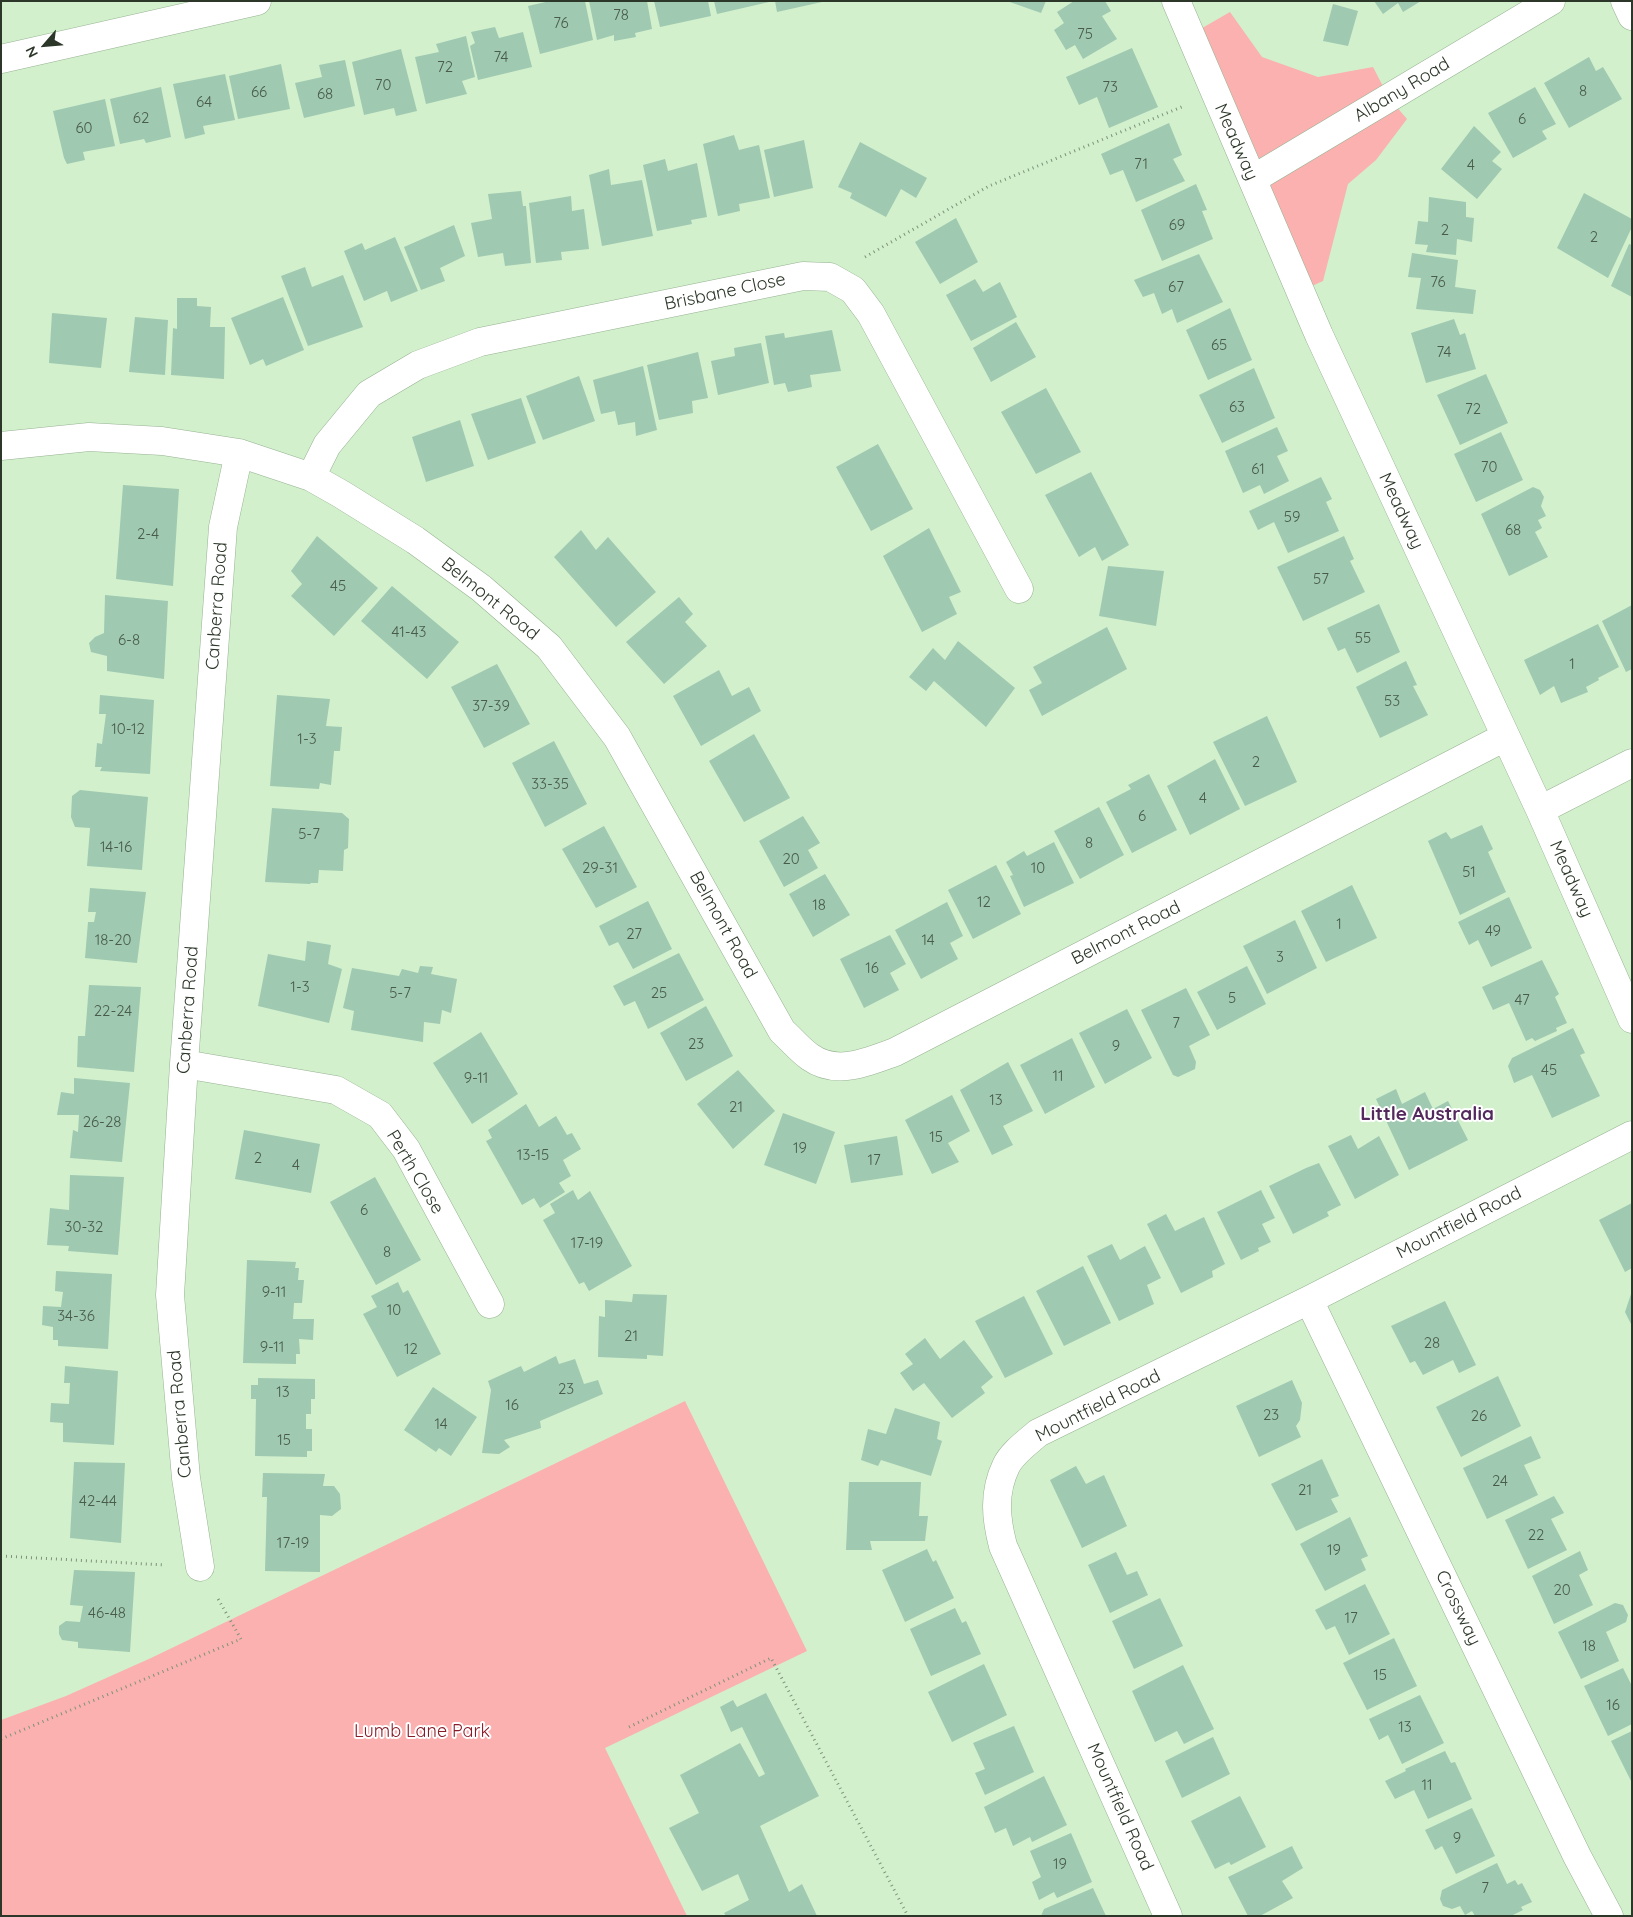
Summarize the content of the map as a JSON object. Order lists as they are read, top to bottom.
{
  "streets": {
    "street": [
      "Albany Road",
      "Meadway",
      "Brisbane Close",
      "Belmont Road",
      "Canberra Road",
      "Perth Close",
      "Mountfield Road",
      "Crossway"
    ]
  },
  "crossings": [
    ["Albany Road", "Meadway"],
    ["Meadway", "Belmont Road"],
    ["Brisbane Close", "Belmont Road"],
    ["Belmont Road", "Canberra Road"],
    ["Canberra Road", "Perth Close"],
    ["Mountfield Road", "Crossway"]
  ],
  "districts": ["Little Australia"],
  "parks": ["Lumb Lane Park"],
  "house_numbers": [
    "78",
    "76",
    "75",
    "74",
    "72",
    "70",
    "73",
    "8",
    "66",
    "68",
    "64",
    "62",
    "6",
    "60",
    "71",
    "4",
    "69",
    "2",
    "2",
    "76",
    "67",
    "65",
    "74",
    "63",
    "72",
    "70",
    "61",
    "59",
    "68",
    "2-4",
    "57",
    "45",
    "41-43",
    "55",
    "6-8",
    "1",
    "53",
    "37-39",
    "10-12",
    "1-3",
    "2",
    "33-35",
    "4",
    "6",
    "5-7",
    "8",
    "14-16",
    "20",
    "29-31",
    "10",
    "51",
    "12",
    "18",
    "1",
    "49",
    "27",
    "18-20",
    "14",
    "3",
    "16",
    "1-3",
    "5-7",
    "25",
    "5",
    "47",
    "22-24",
    "7",
    "23",
    "9",
    "45",
    "11",
    "9-11",
    "13",
    "21",
    "26-28",
    "15",
    "19",
    "13-15",
    "2",
    "17",
    "4",
    "6",
    "30-32",
    "17-19",
    "8",
    "9-11",
    "10",
    "34-36",
    "21",
    "28",
    "9-11",
    "12",
    "23",
    "13",
    "16",
    "23",
    "26",
    "14",
    "15",
    "24",
    "21",
    "42-44",
    "22",
    "17-19",
    "19",
    "20",
    "46-48",
    "17",
    "18",
    "15",
    "16",
    "13",
    "11",
    "9",
    "19",
    "7"
  ],
  "north": "bottom left"
}
